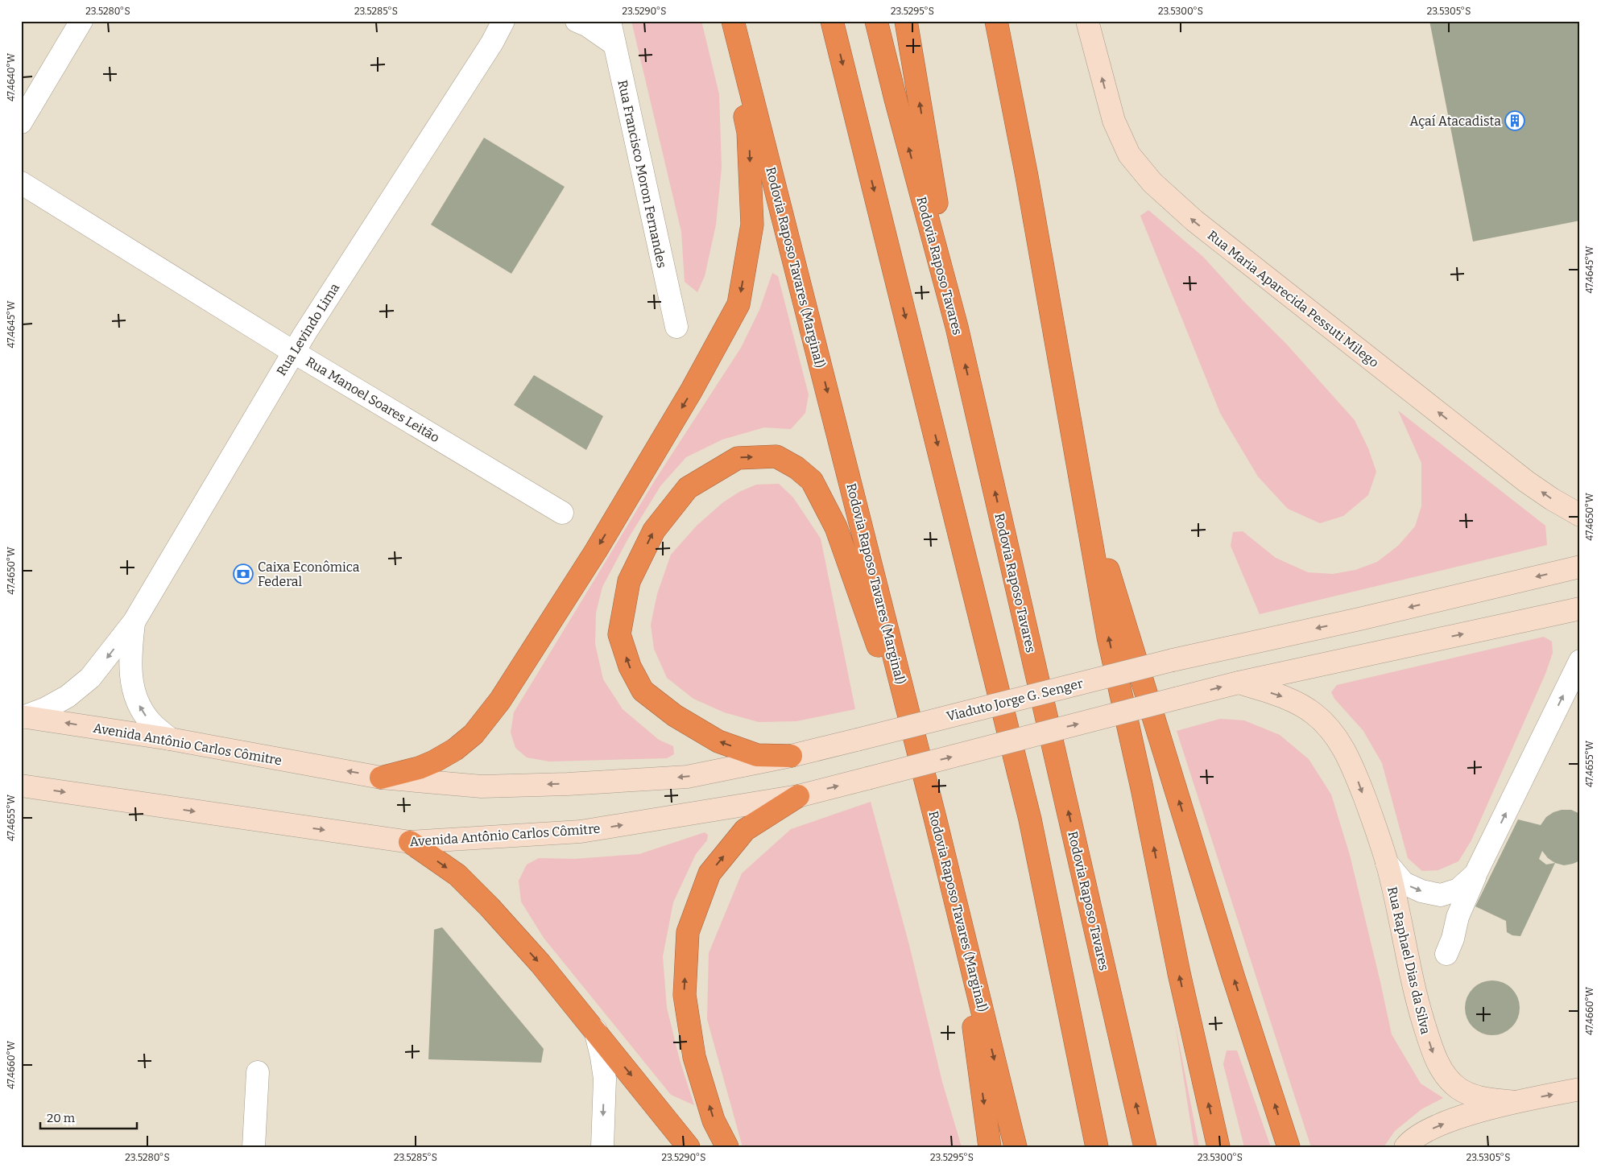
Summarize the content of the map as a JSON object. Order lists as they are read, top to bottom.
{
  "streets": {
    "highway": ["Rodovia Raposo Tavares", "Rodovia Raposo Tavares (Marginal)"],
    "main road": [
      "Rua Maria Aparecida Pessuti Milego",
      "Viaduto Jorge G. Senger",
      "Avenida Antônio Carlos Cômitre",
      "Rua Raphael Dias da Silva"
    ],
    "street": ["Rua Francisco Moron Fernandes", "Rua Levindo Lima", "Rua Manoel Soares Leitão"]
  },
  "crossings": [
    ["Rua Levindo Lima", "Rua Manoel Soares Leitão"],
    ["Rua Levindo Lima", "Avenida Antônio Carlos Cômitre"],
    ["Viaduto Jorge G. Senger", "Avenida Antônio Carlos Cômitre"],
    ["Avenida Antônio Carlos Cômitre", "Rua Raphael Dias da Silva"]
  ],
  "one_way": ["Rua Maria Aparecida Pessuti Milego"],
  "places": {
    "building": ["Açaí Atacadista"],
    "bank": ["Caixa Econômica Federal"]
  },
  "scale_bar": "20 m",
  "coordinates": [
    "23.5280°S",
    "23.5285°S",
    "23.5290°S",
    "23.5295°S",
    "23.5300°S",
    "23.5305°S",
    "47.4640°W",
    "47.4645°W",
    "47.4650°W",
    "47.4655°W",
    "47.4660°W"
  ]
}
